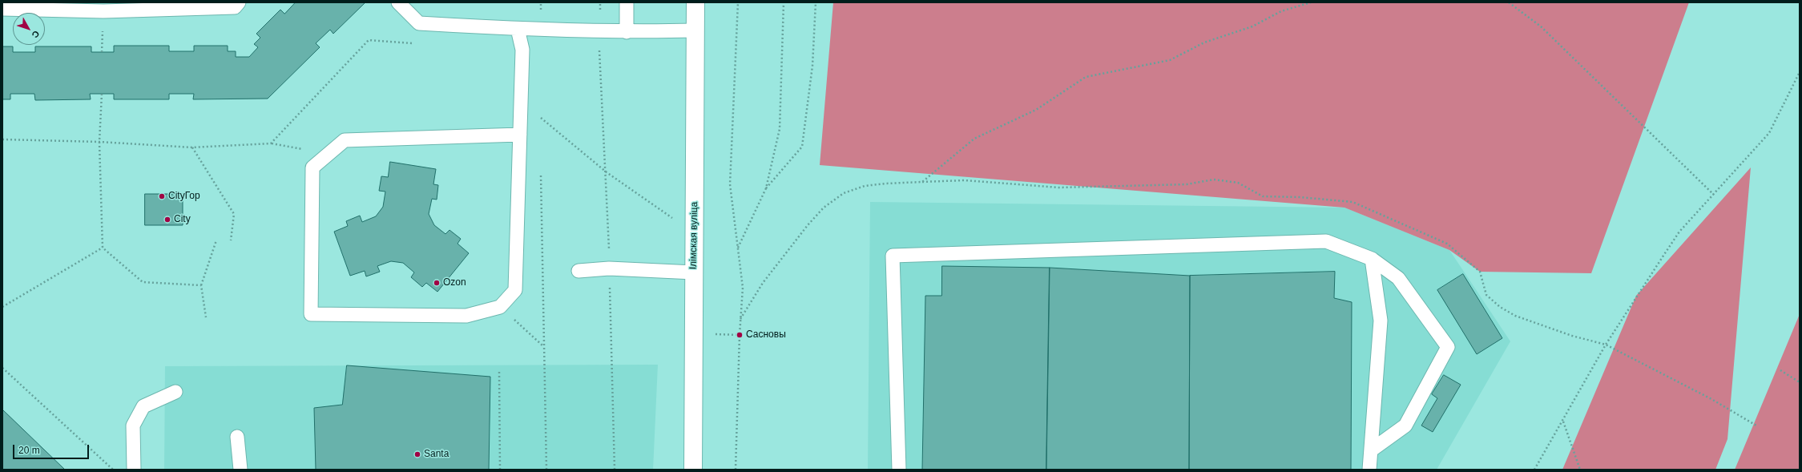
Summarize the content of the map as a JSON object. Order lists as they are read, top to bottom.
{
  "streets": {
    "street": ["Ілімская вуліца"]
  },
  "places": [
    "CityГор",
    "City",
    "Ozon",
    "Сасновы",
    "Santa"
  ],
  "scale_bar": "20 m",
  "north": "bottom right"
}
